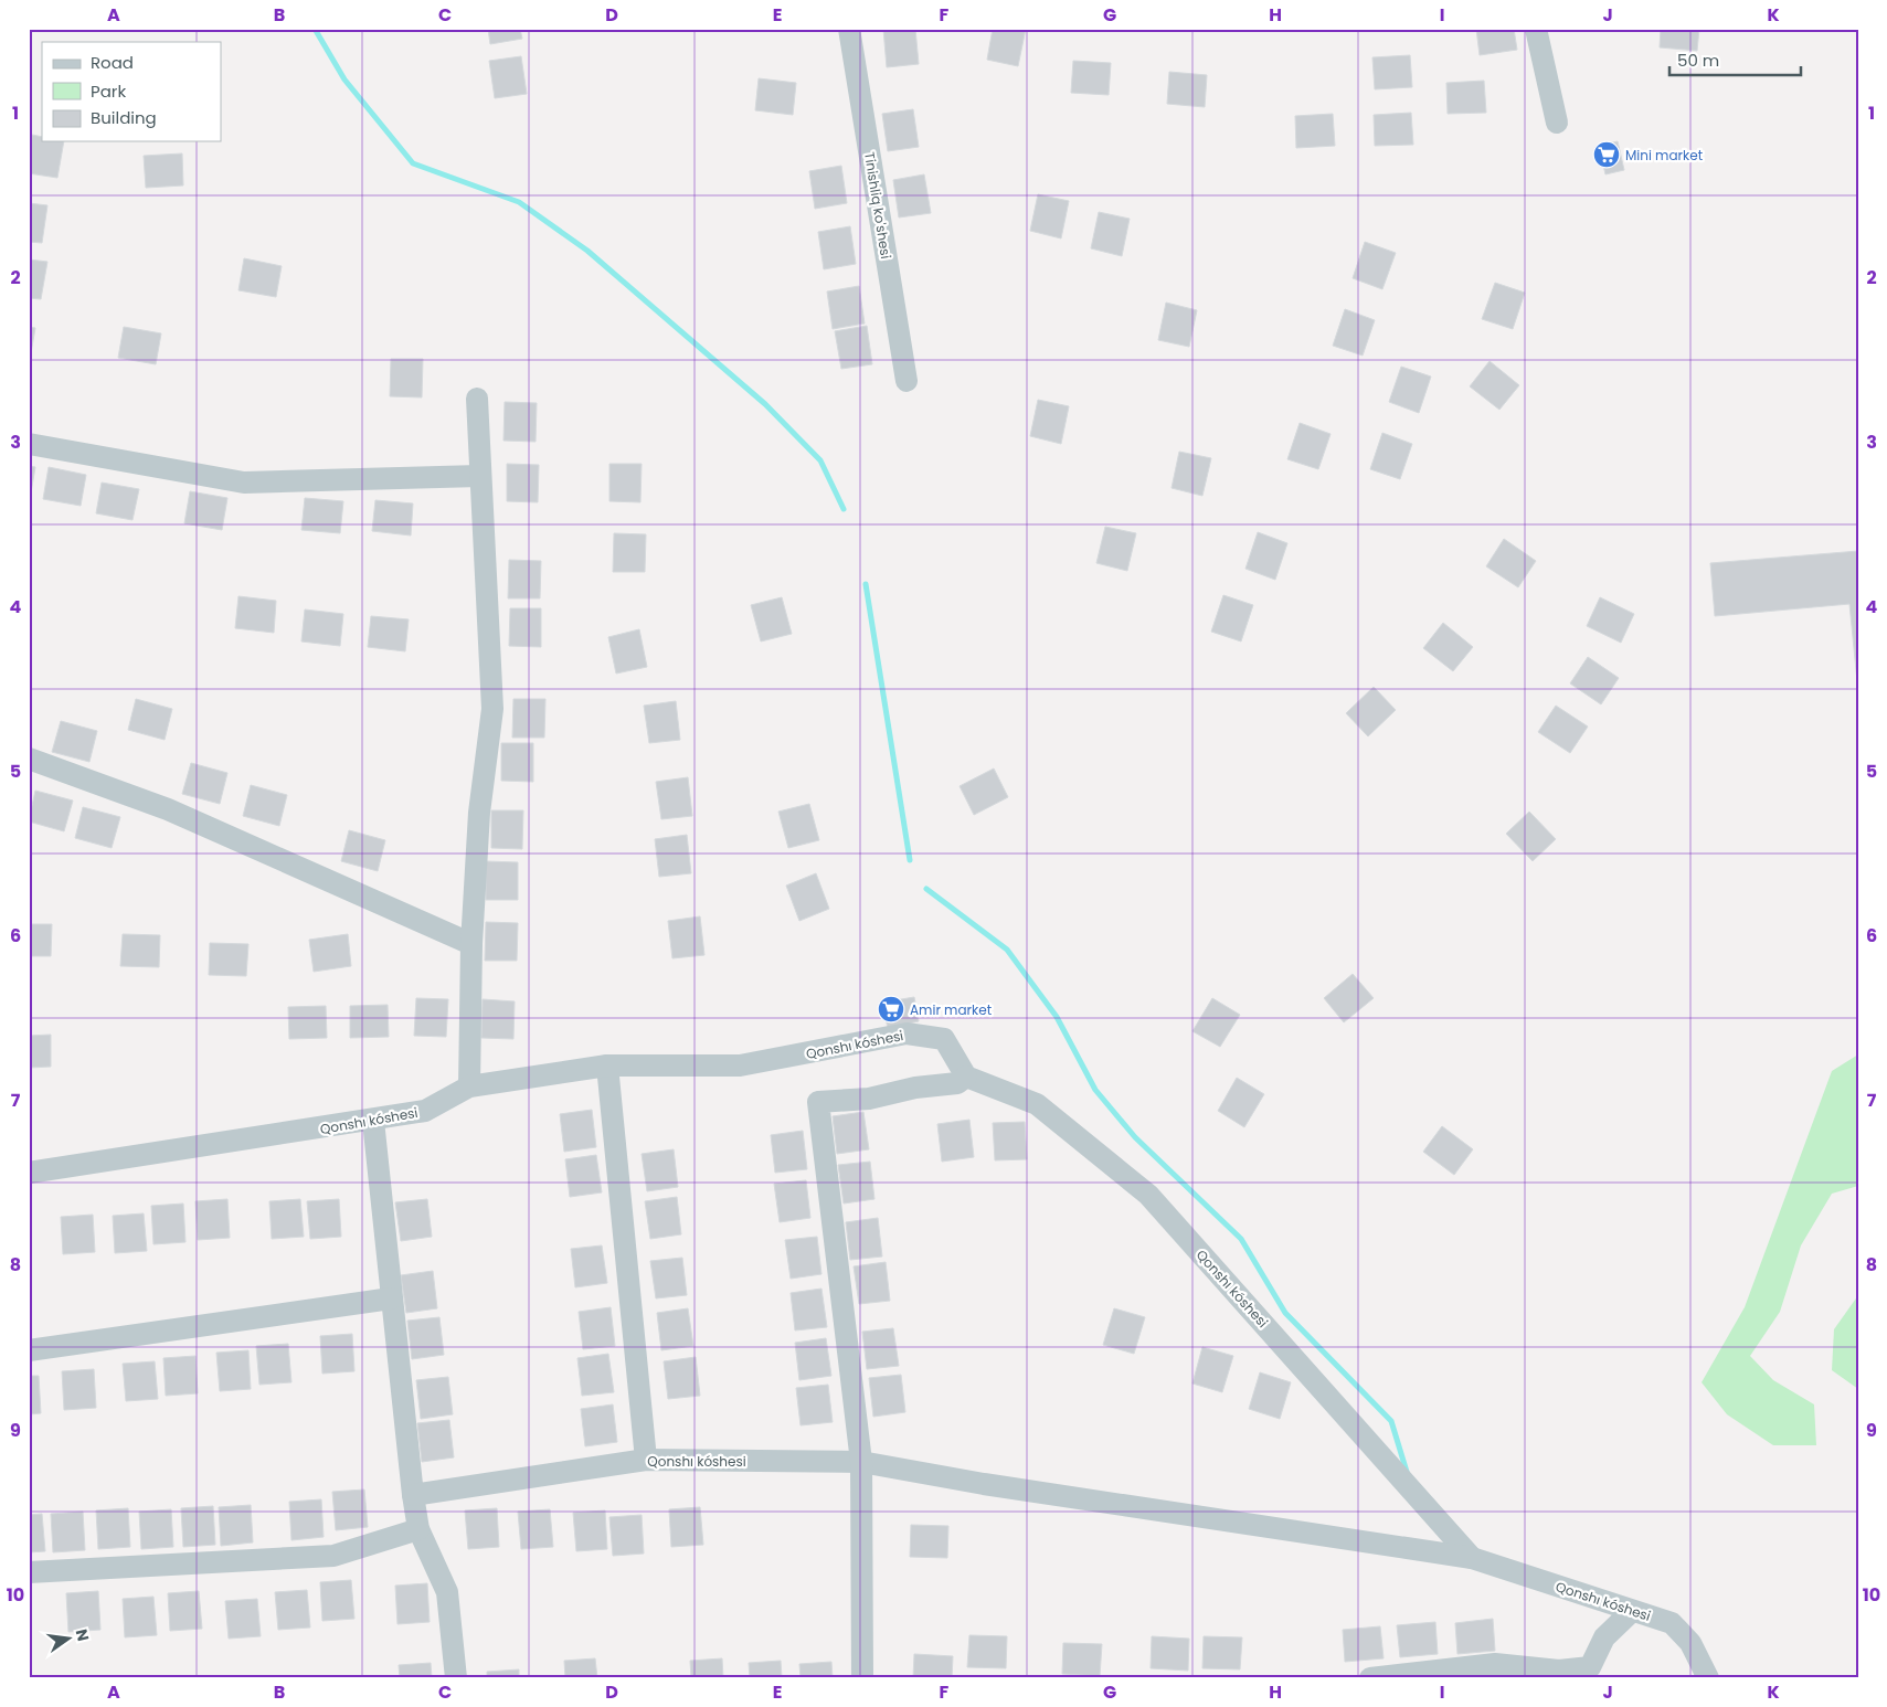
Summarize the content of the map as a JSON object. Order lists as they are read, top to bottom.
{
  "streets": {
    "street": ["Tinishliq ko'shesi", "Qonshı kóshesi"]
  },
  "places": {
    "supermarket": ["Mini market", "Amir market"]
  },
  "legend": ["Road", "Park", "Building"],
  "scale_bar": "50 m",
  "north": "right",
  "grid": {
    "columns": [
      "A",
      "B",
      "C",
      "D",
      "E",
      "F",
      "G",
      "H",
      "I",
      "J",
      "K"
    ],
    "rows": [
      "1",
      "2",
      "3",
      "4",
      "5",
      "6",
      "7",
      "8",
      "9",
      "10"
    ]
  }
}
